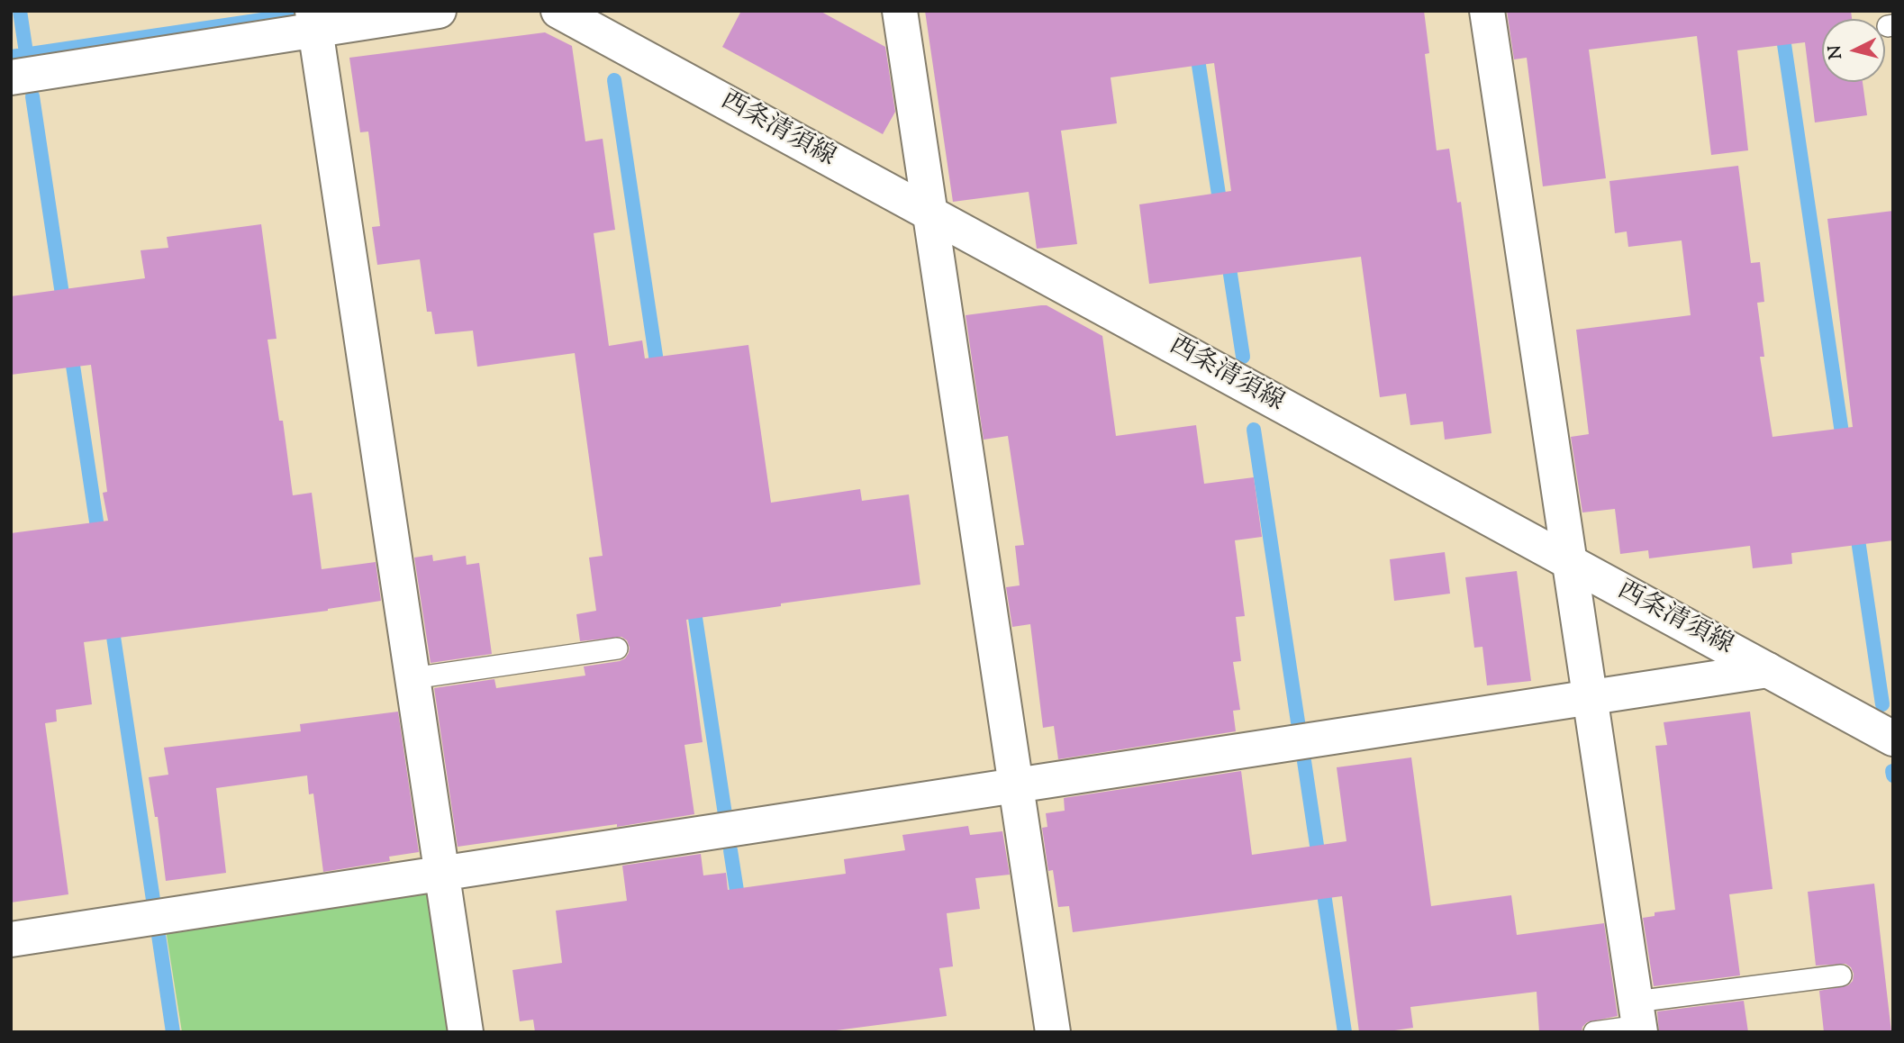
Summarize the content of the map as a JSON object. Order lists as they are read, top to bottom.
{
  "streets": {
    "street": ["西条清須線"]
  },
  "north": "left"
}
